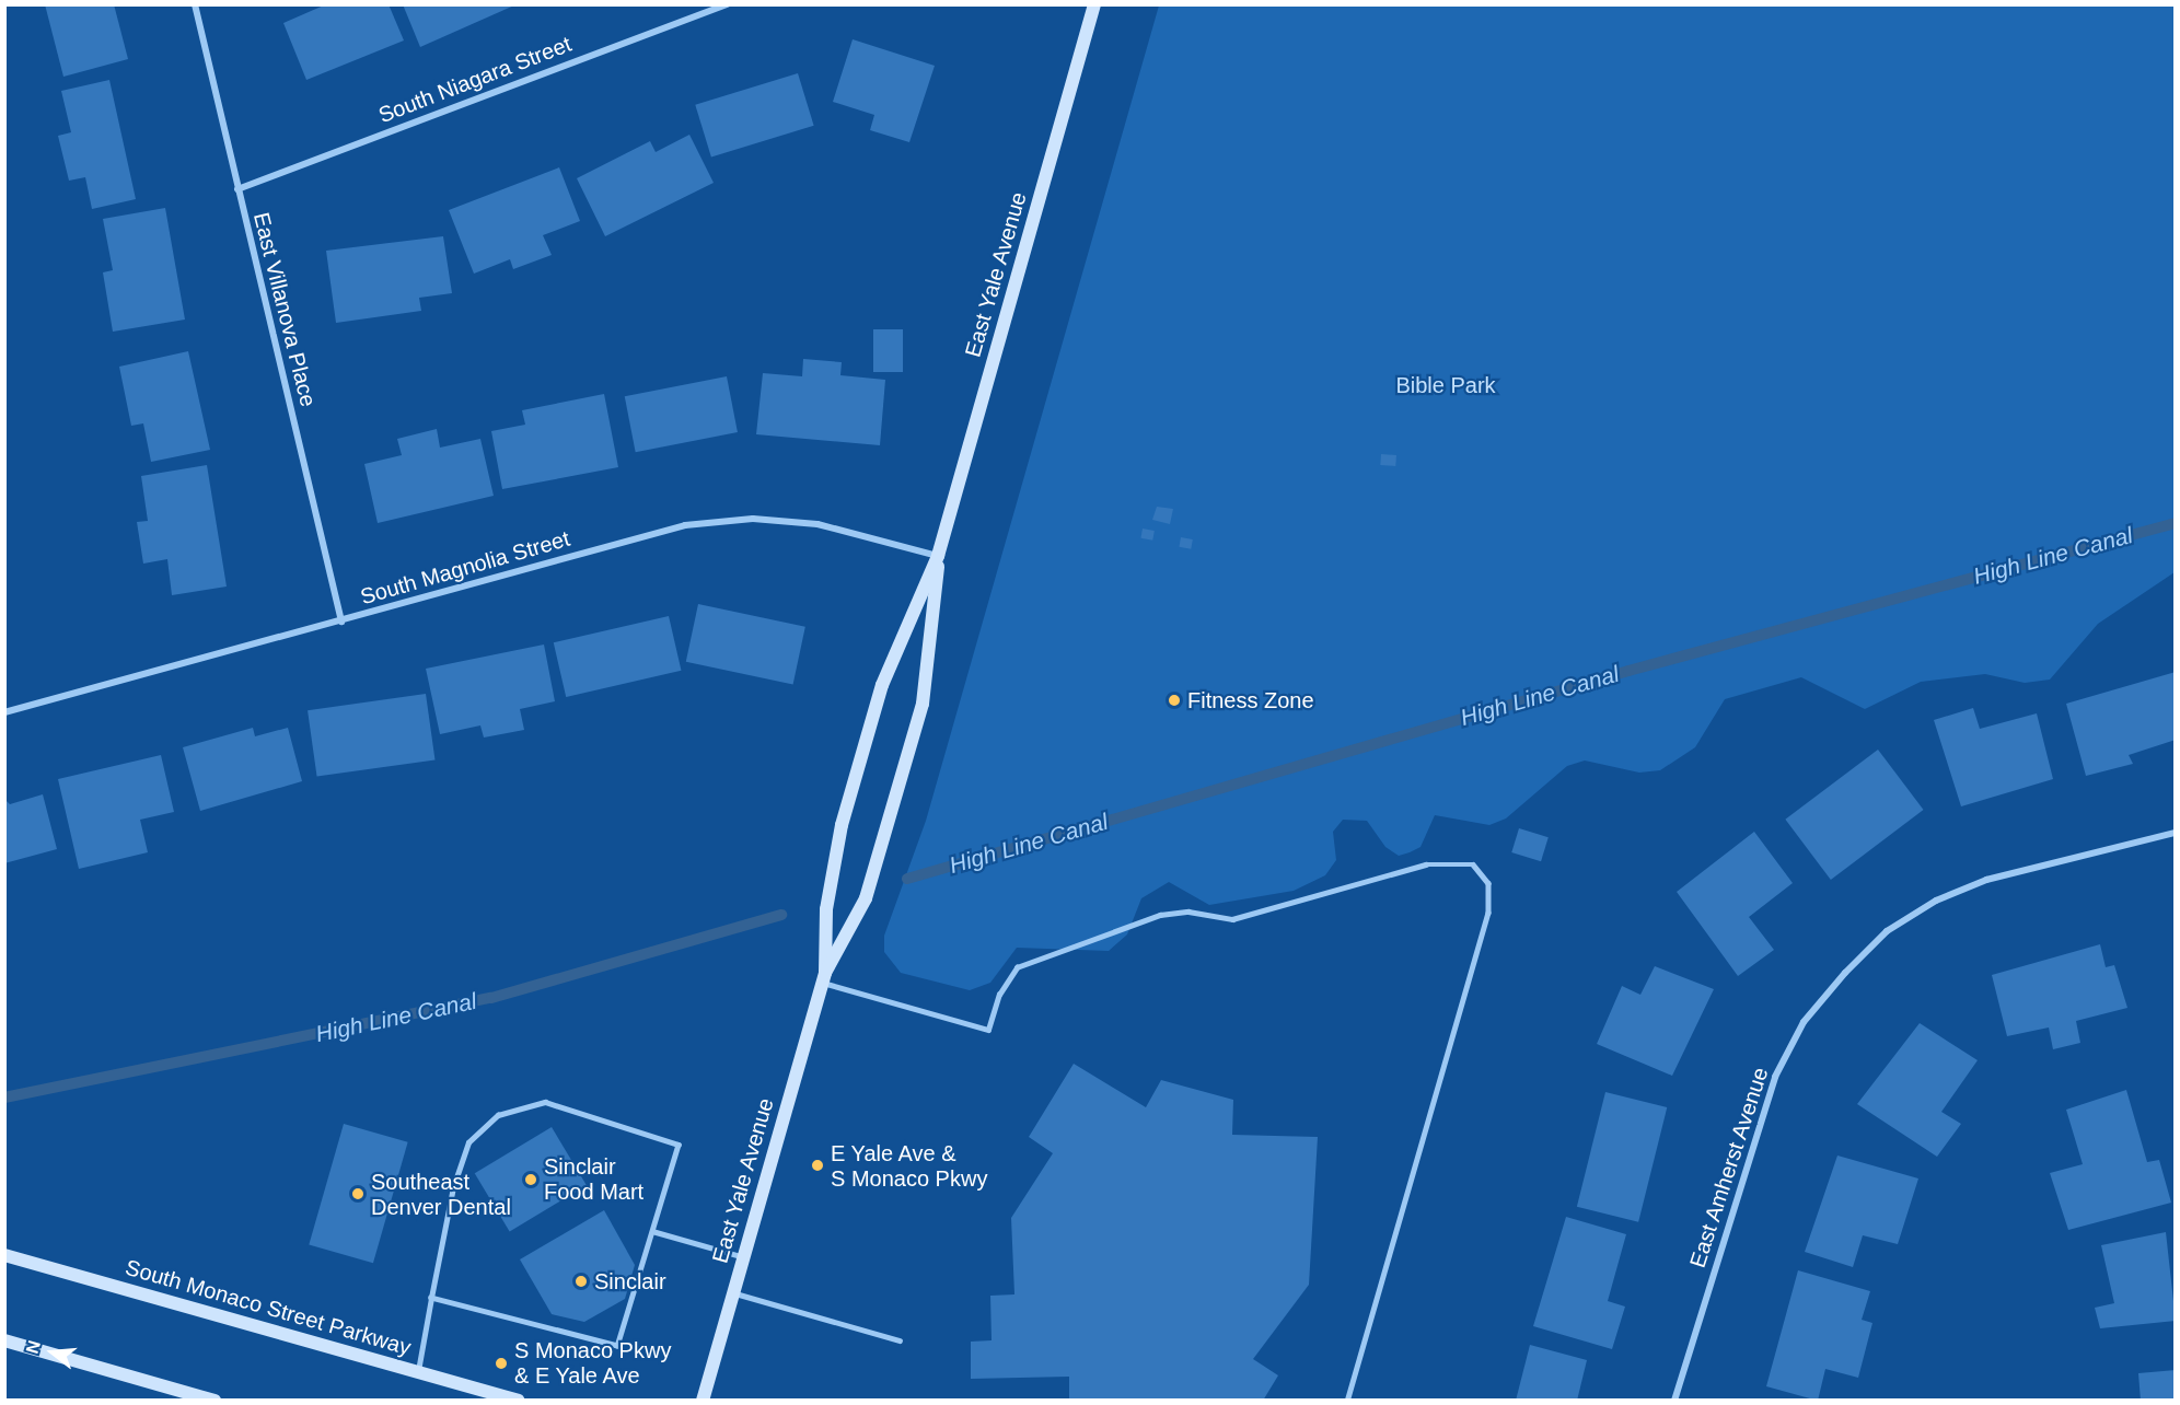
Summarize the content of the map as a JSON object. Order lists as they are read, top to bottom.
{
  "streets": {
    "main road": ["East Yale Avenue", "South Monaco Street Parkway"],
    "street": [
      "South Niagara Street",
      "East Villanova Place",
      "South Magnolia Street",
      "East Amherst Avenue"
    ]
  },
  "crossings": [
    ["South Niagara Street", "East Villanova Place"],
    ["East Yale Avenue", "South Magnolia Street"],
    ["East Villanova Place", "South Magnolia Street"]
  ],
  "water": ["High Line Canal"],
  "parks": ["Bible Park"],
  "places": [
    "Fitness Zone",
    "E Yale Ave & S Monaco Pkwy",
    "Sinclair Food Mart",
    "Southeast Denver Dental",
    "Sinclair",
    "S Monaco Pkwy & E Yale Ave"
  ],
  "north": "left"
}
